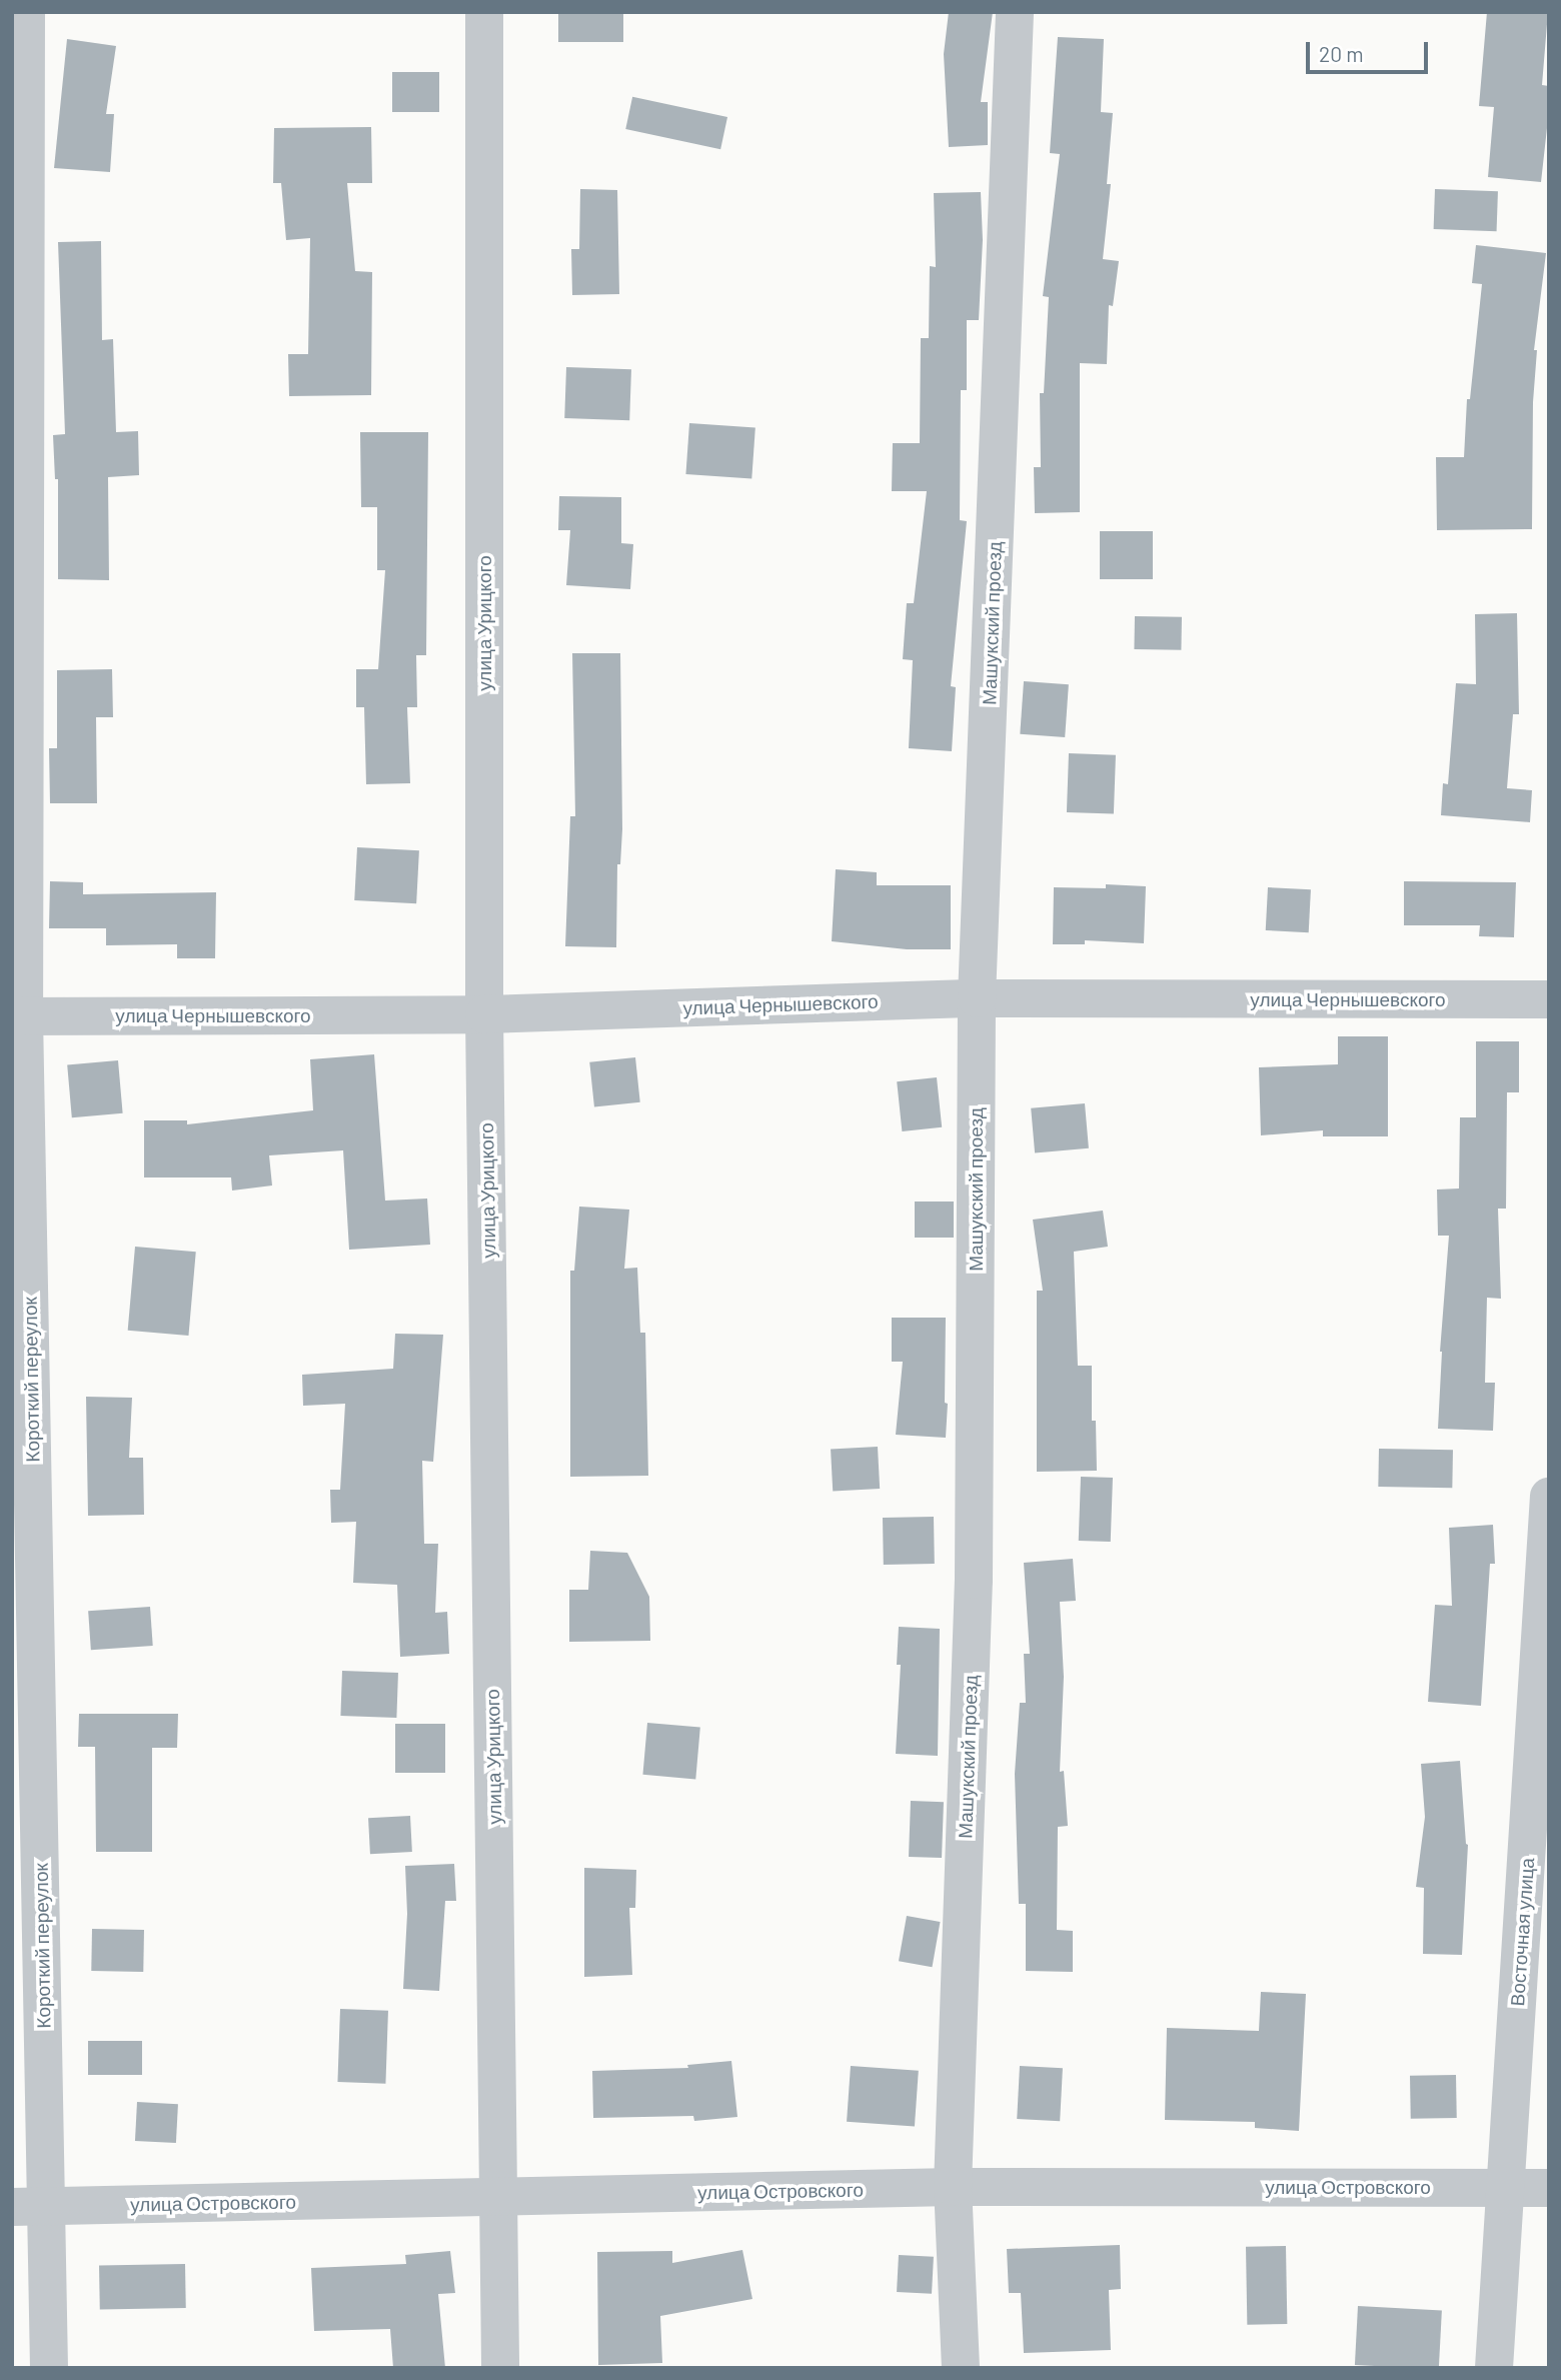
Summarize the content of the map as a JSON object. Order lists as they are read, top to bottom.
{
  "streets": {
    "street": [
      "улица Урицкого",
      "Машукский проезд",
      "улица Чернышевского",
      "Короткий переулок",
      "Восточная улица",
      "улица Островского"
    ]
  },
  "crossings": [
    ["улица Урицкого", "улица Чернышевского"],
    ["улица Урицкого", "улица Островского"],
    ["Машукский проезд", "улица Чернышевского"],
    ["Машукский проезд", "улица Островского"],
    ["улица Чернышевского", "Короткий переулок"],
    ["Короткий переулок", "улица Островского"],
    ["Восточная улица", "улица Островского"]
  ],
  "scale_bar": "20 m"
}
